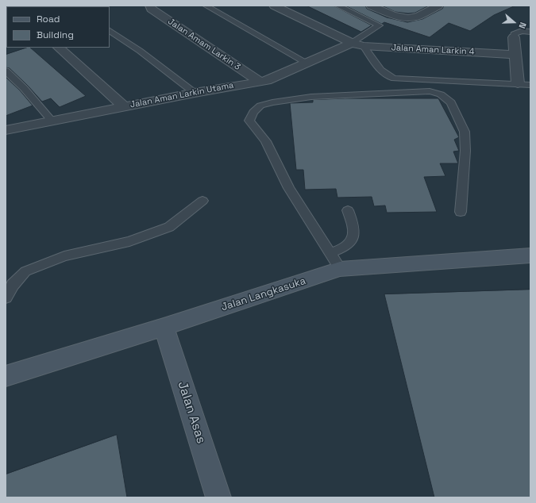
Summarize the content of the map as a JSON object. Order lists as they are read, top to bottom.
{
  "streets": {
    "main road": ["Jalan Langkasuka", "Jalan Asas"],
    "street": ["Jalan Amam Larkin 3", "Jalan Aman Larkin 4", "Jalan Aman Larkin Utama"]
  },
  "crossings": [
    ["Jalan Amam Larkin 3", "Jalan Aman Larkin Utama"],
    ["Jalan Aman Larkin 4", "Jalan Aman Larkin Utama"],
    ["Jalan Langkasuka", "Jalan Asas"]
  ],
  "legend": ["Road", "Building"],
  "north": "right"
}
